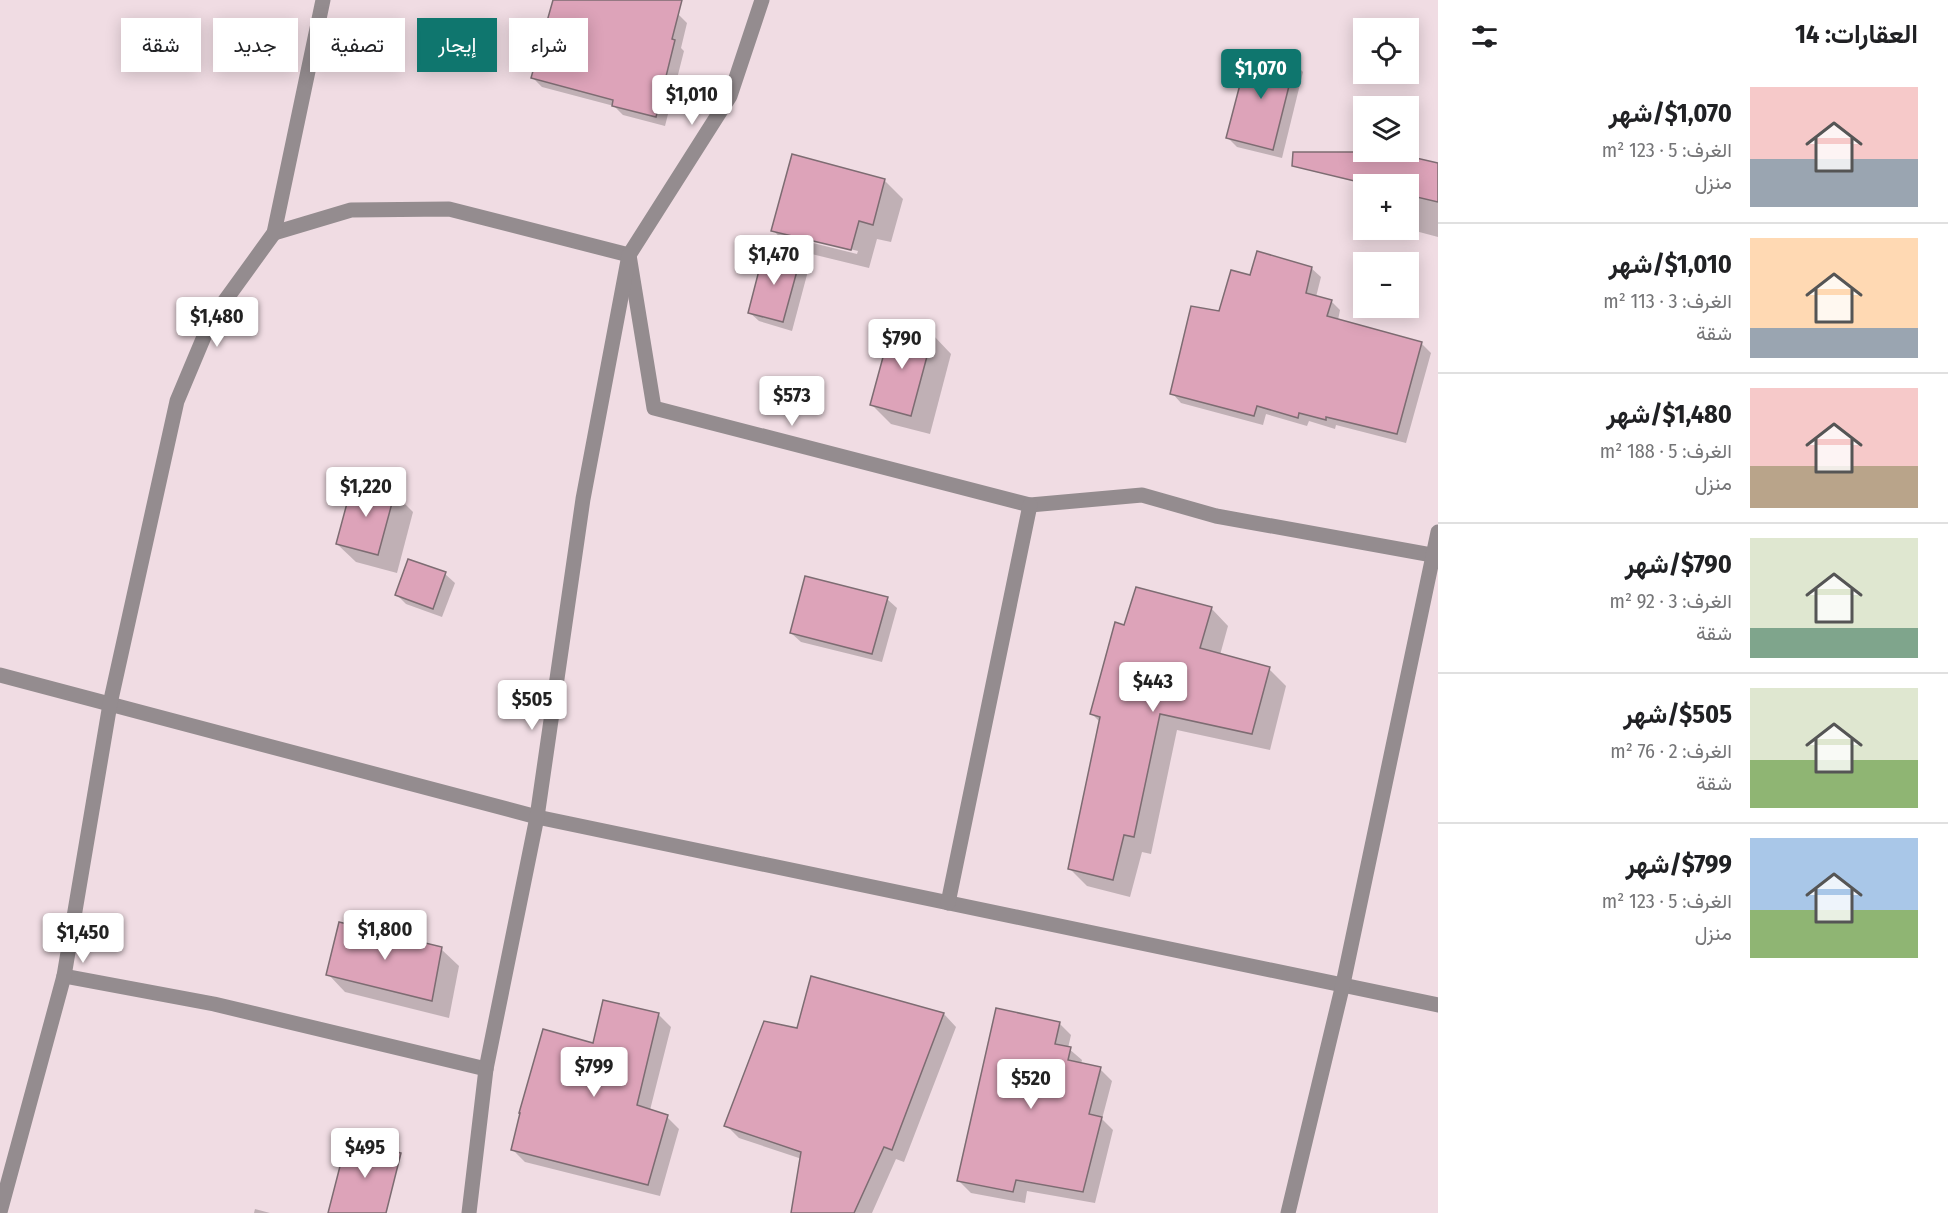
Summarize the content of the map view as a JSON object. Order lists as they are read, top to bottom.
{
  "page": {
    "heading": "العقارات: 14",
    "map_buttons": ["+", "−"],
    "chip": [
      "شراء",
      "إيجار",
      "تصفية",
      "جديد",
      "شقة"
    ],
    "price": [
      "$1,070",
      "$1,010",
      "$1,470",
      "$1,480",
      "$790",
      "$573",
      "$1,220",
      "$443",
      "$505",
      "$1,800",
      "$1,450",
      "$799",
      "$520",
      "$495"
    ],
    "list": [
      {
        "name": "$1,070/شهر",
        "note": "الغرف: 5 · 123 m² · منزل"
      },
      {
        "name": "$1,010/شهر",
        "note": "الغرف: 3 · 113 m² · شقة"
      },
      {
        "name": "$1,480/شهر",
        "note": "الغرف: 5 · 188 m² · منزل"
      },
      {
        "name": "$790/شهر",
        "note": "الغرف: 3 · 92 m² · شقة"
      },
      {
        "name": "$505/شهر",
        "note": "الغرف: 2 · 76 m² · شقة"
      },
      {
        "name": "$799/شهر",
        "note": "الغرف: 5 · 123 m² · منزل"
      }
    ]
  }
}
